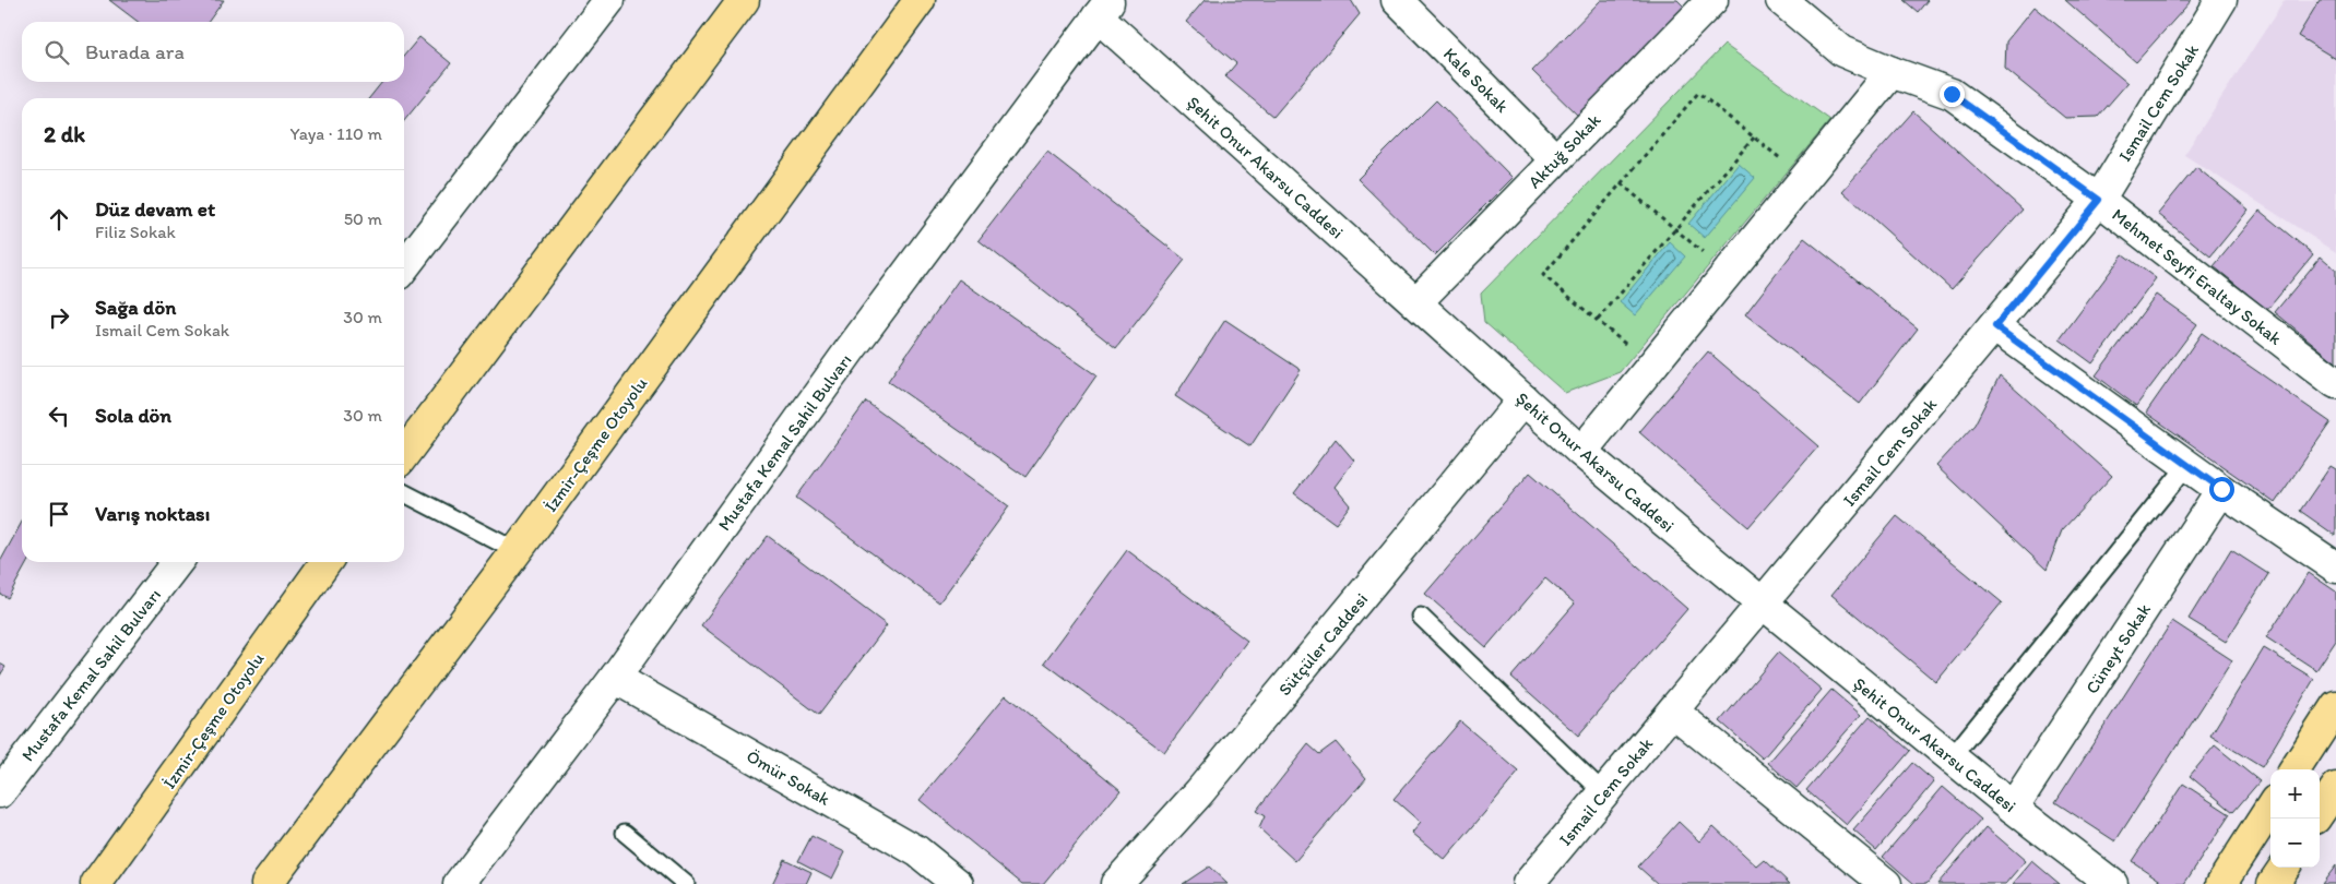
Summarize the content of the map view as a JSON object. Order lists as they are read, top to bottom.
{
  "streets": {
    "main road": ["İzmir-Çeşme Otoyolu"],
    "street": [
      "Kale Sokak",
      "Ismail Cem Sokak",
      "Aktuğ Sokak",
      "Şehit Onur Akarsu Caddesi",
      "Mehmet Seyfi Eraltay Sokak",
      "Mustafa Kemal Sahil Bulvarı",
      "Sütçüler Caddesi",
      "Cüneyt Sokak",
      "Ömür Sokak"
    ]
  },
  "crossings": [
    ["Kale Sokak", "Aktuğ Sokak"],
    ["Ismail Cem Sokak", "Şehit Onur Akarsu Caddesi"],
    ["Ismail Cem Sokak", "Mehmet Seyfi Eraltay Sokak"],
    ["Aktuğ Sokak", "Şehit Onur Akarsu Caddesi"],
    ["Şehit Onur Akarsu Caddesi", "Mustafa Kemal Sahil Bulvarı"],
    ["Şehit Onur Akarsu Caddesi", "Sütçüler Caddesi"],
    ["Şehit Onur Akarsu Caddesi", "Cüneyt Sokak"],
    ["Mustafa Kemal Sahil Bulvarı", "Ömür Sokak"]
  ],
  "page": {
    "search": "Burada ara",
    "heading": ["2 dk", "Yaya · 110 m"],
    "list": [
      ["Düz devam et", "Filiz Sokak", "50 m"],
      ["Sağa dön", "Ismail Cem Sokak", "30 m"],
      ["Sola dön", "30 m"],
      "Varış noktası"
    ],
    "map_buttons": ["+", "−"]
  }
}
